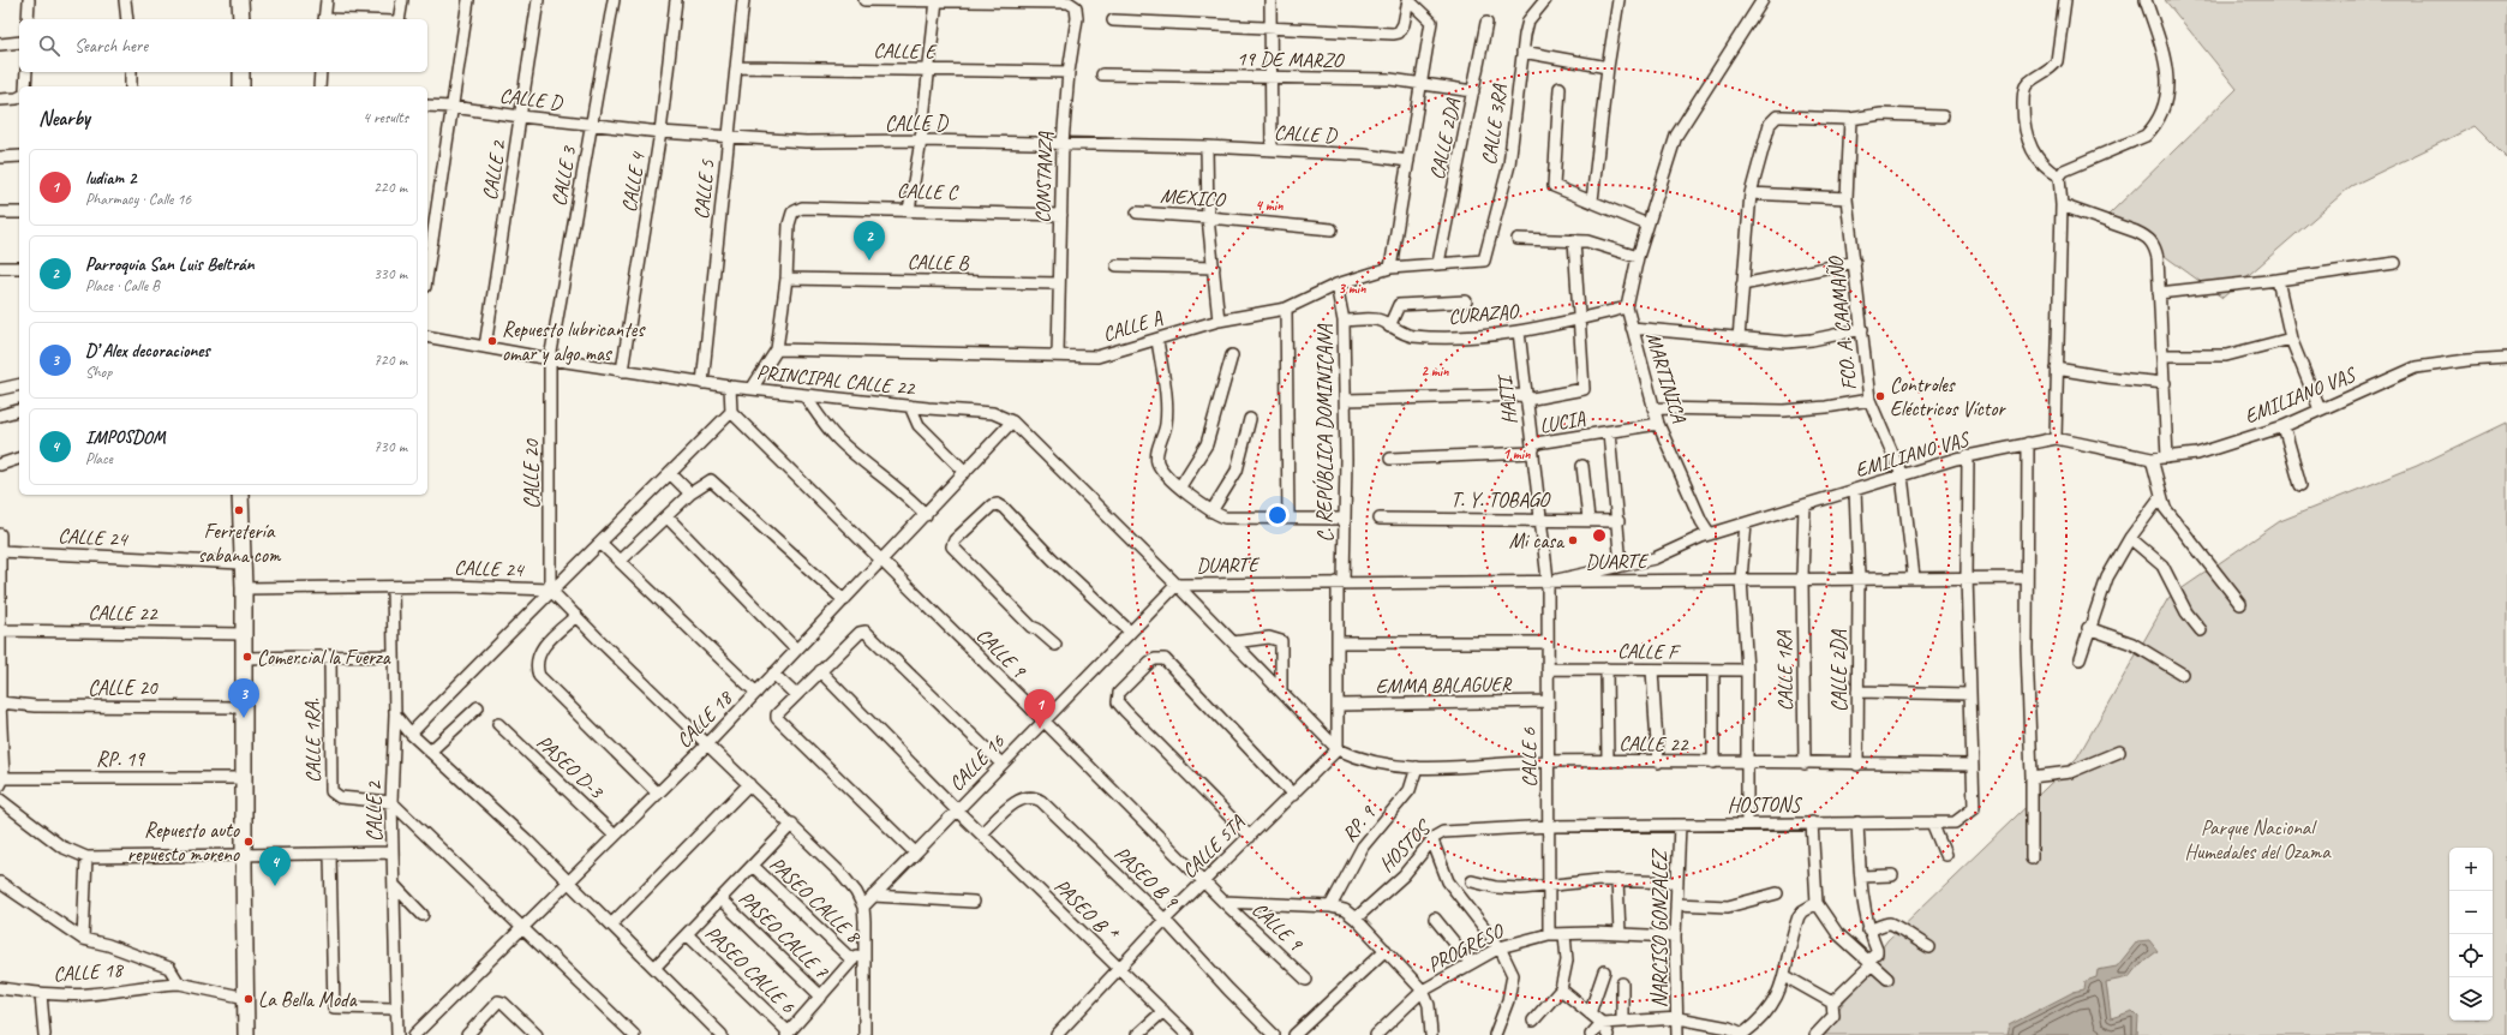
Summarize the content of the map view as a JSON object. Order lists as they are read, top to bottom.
{
  "streets": {
    "street": [
      "CALLE E",
      "19 DE MARZO",
      "CALLE D",
      "CALLE 3RA",
      "CALLE 2DA",
      "CALLE 2",
      "CALLE 3",
      "CONSTANZA",
      "CALLE 4",
      "CALLE 5",
      "CALLE C",
      "MEXICO",
      "CALLE B",
      "CURAZAO",
      "FCO. A. CAAMAÑO",
      "CALLE A",
      "MARTINICA",
      "PRINCIPAL CALLE 22",
      "EMILIANO VAS",
      "HAITI",
      "LUCIA",
      "C. REPÚBLICA DOMINICANA",
      "CALLE 20",
      "T. Y. TOBAGO",
      "CALLE 24",
      "DUARTE",
      "CALLE 22",
      "CALLE F",
      "CALLE 9",
      "CALLE 1RA",
      "EMMA BALAGUER",
      "CALLE 18",
      "CALLE 1RA.",
      "CALLE 6",
      "RP. 19",
      "CALLE 16",
      "PASEO D-3",
      "HOSTONS",
      "RP. 9",
      "CALLE 5TA",
      "HOSTOS",
      "PASEO B 9",
      "PASEO CALLE 8",
      "PASEO B *",
      "NARCISO GONZALEZ",
      "PASEO CALLE 7",
      "PROGRESO",
      "PASEO CALLE 6"
    ]
  },
  "crossings": [
    ["CALLE E", "CONSTANZA"],
    ["CALLE E", "CALLE 5"],
    ["19 DE MARZO", "CALLE 2DA"],
    ["CALLE D", "CALLE 2"],
    ["CALLE D", "CALLE 3"],
    ["CALLE D", "CONSTANZA"],
    ["CALLE D", "CALLE 4"],
    ["CALLE D", "CALLE 5"],
    ["CALLE 3RA", "CALLE A"],
    ["CALLE 2DA", "CALLE A"],
    ["CALLE 2DA", "EMILIANO VAS"],
    ["CALLE 2DA", "DUARTE"],
    ["CALLE 2DA", "CALLE 22"],
    ["CALLE 2", "PRINCIPAL CALLE 22"],
    ["CALLE 2", "CALLE 24"],
    ["CALLE 2", "CALLE 1RA."],
    ["CALLE 3", "PRINCIPAL CALLE 22"],
    ["CALLE 3", "CALLE 20"],
    ["CONSTANZA", "CALLE C"],
    ["CONSTANZA", "CALLE B"],
    ["CONSTANZA", "CALLE A"],
    ["CALLE 4", "PRINCIPAL CALLE 22"],
    ["CALLE 5", "PRINCIPAL CALLE 22"],
    ["CALLE C", "CALLE B"],
    ["CURAZAO", "MARTINICA"],
    ["CURAZAO", "HAITI"],
    ["CURAZAO", "C. REPÚBLICA DOMINICANA"],
    ["FCO. A. CAAMAÑO", "EMILIANO VAS"],
    ["FCO. A. CAAMAÑO", "DUARTE"],
    ["CALLE A", "C. REPÚBLICA DOMINICANA"],
    ["MARTINICA", "EMILIANO VAS"],
    ["MARTINICA", "LUCIA"],
    ["PRINCIPAL CALLE 22", "CALLE 20"],
    ["PRINCIPAL CALLE 22", "DUARTE"],
    ["PRINCIPAL CALLE 22", "CALLE 22"],
    ["PRINCIPAL CALLE 22", "CALLE 18"],
    ["PRINCIPAL CALLE 22", "CALLE 16"],
    ["EMILIANO VAS", "HAITI"],
    ["EMILIANO VAS", "DUARTE"],
    ["EMILIANO VAS", "CALLE 1RA"],
    ["EMILIANO VAS", "CALLE 6"],
    ["HAITI", "LUCIA"],
    ["HAITI", "T. Y. TOBAGO"],
    ["HAITI", "DUARTE"],
    ["HAITI", "CALLE 6"],
    ["C. REPÚBLICA DOMINICANA", "DUARTE"],
    ["C. REPÚBLICA DOMINICANA", "CALLE 22"],
    ["C. REPÚBLICA DOMINICANA", "EMMA BALAGUER"],
    ["C. REPÚBLICA DOMINICANA", "CALLE 5TA"],
    ["CALLE 20", "CALLE 24"],
    ["CALLE 24", "CALLE 18"],
    ["CALLE 24", "CALLE 16"],
    ["DUARTE", "CALLE 1RA"],
    ["DUARTE", "CALLE 6"],
    ["DUARTE", "CALLE 16"],
    ["CALLE 22", "CALLE 1RA"],
    ["CALLE 22", "CALLE 6"],
    ["CALLE 22", "HOSTONS"],
    ["CALLE 22", "RP. 9"],
    ["CALLE 22", "CALLE 5TA"],
    ["CALLE F", "CALLE 6"],
    ["CALLE 9", "CALLE 18"],
    ["CALLE 9", "CALLE 16"],
    ["CALLE 9", "CALLE 5TA"],
    ["EMMA BALAGUER", "CALLE 6"],
    ["CALLE 18", "PASEO D-3"],
    ["CALLE 6", "HOSTONS"],
    ["CALLE 6", "HOSTOS"],
    ["CALLE 6", "PROGRESO"],
    ["CALLE 16", "PASEO B *"],
    ["HOSTONS", "HOSTOS"],
    ["HOSTONS", "NARCISO GONZALEZ"],
    ["CALLE 5TA", "PASEO B 9"],
    ["CALLE 5TA", "PASEO B *"],
    ["PASEO B 9", "PASEO B *"],
    ["NARCISO GONZALEZ", "PROGRESO"]
  ],
  "parks": ["Parque Nacional Humedales del Ozama"],
  "places": [
    "Repuesto lubricantes omar y algo mas",
    "Controles Eléctricos Víctor",
    "Ferretería sabana com",
    "Mi casa",
    "Comercial la Fuerza",
    "Repuesto auto repuesto moreno",
    "La Bella Moda"
  ],
  "page": {
    "search": "Search here",
    "heading": ["Nearby", "4 results"],
    "list": [
      {
        "mark": "1",
        "name": "ludiam 2",
        "note": "Pharmacy · Calle 16",
        "value": "220 m"
      },
      {
        "mark": "2",
        "name": "Parroquia San Luis Beltrán",
        "note": "Place · Calle B",
        "value": "330 m"
      },
      {
        "mark": "3",
        "name": "D’ Alex decoraciones",
        "note": "Shop",
        "value": "720 m"
      },
      {
        "mark": "4",
        "name": "IMPOSDOM",
        "note": "Place",
        "value": "730 m"
      }
    ],
    "pins": [
      "2",
      "3",
      "1",
      "4"
    ],
    "map_buttons": ["+", "−"]
  },
  "rings": [
    "4 min",
    "3 min",
    "2 min",
    "1 min"
  ]
}
